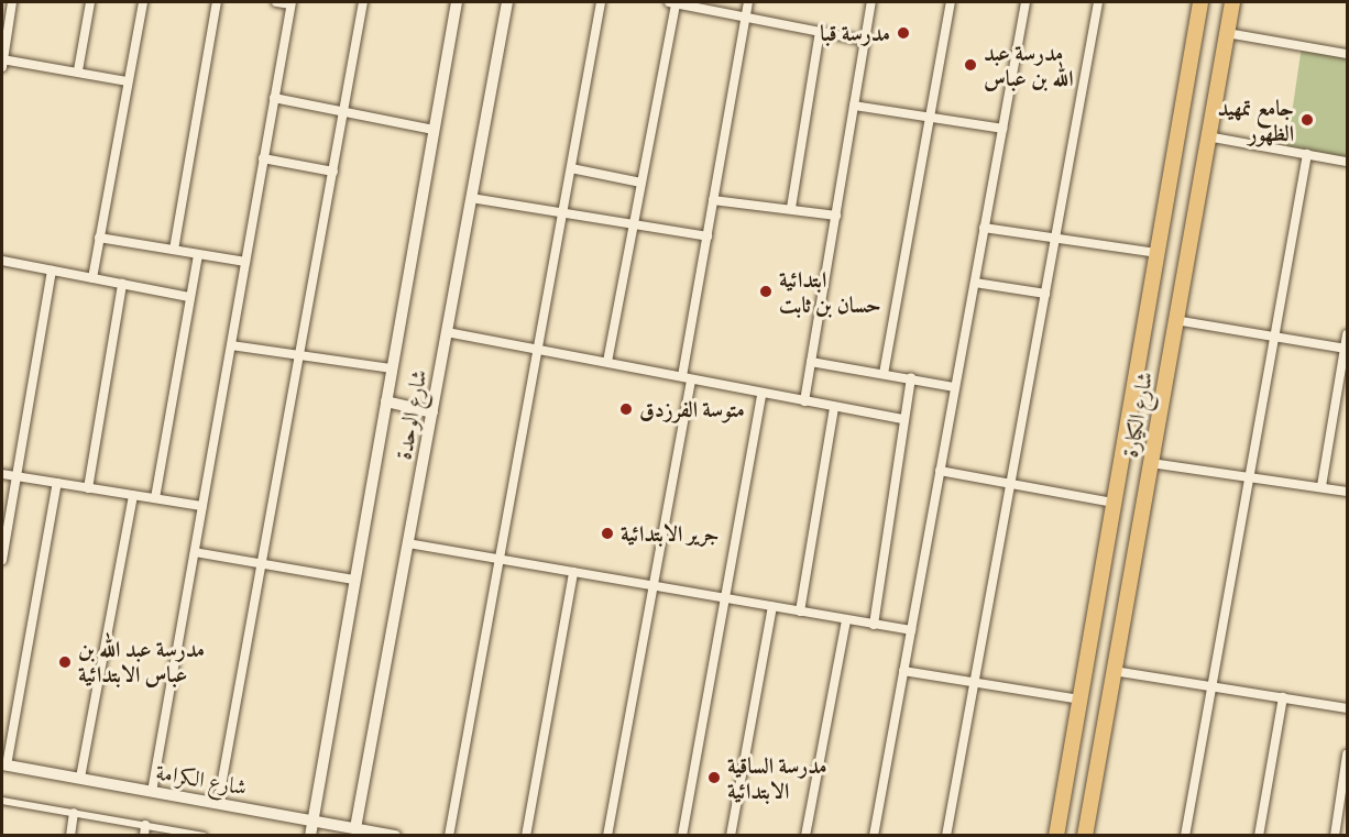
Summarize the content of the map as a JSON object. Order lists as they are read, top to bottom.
{
  "streets": {
    "main road": ["شارع الكيارة"],
    "street": ["شارع الوحدة", "شارع الكرامة"]
  },
  "crossings": [
    ["شارع الوحدة", "شارع الكرامة"]
  ],
  "places": [
    "مدرسة قبا",
    "مدرسة عبد الله بن عباس",
    "جامع تمهيد الظهور",
    "ابتدائية حسان بن ثابت",
    "متوسة الفرزدق",
    "جرير الابتدائية",
    "مدرسة عبد الله بن عباس الابتدائية",
    "مدرسة الساقية الابتدائية"
  ]
}
